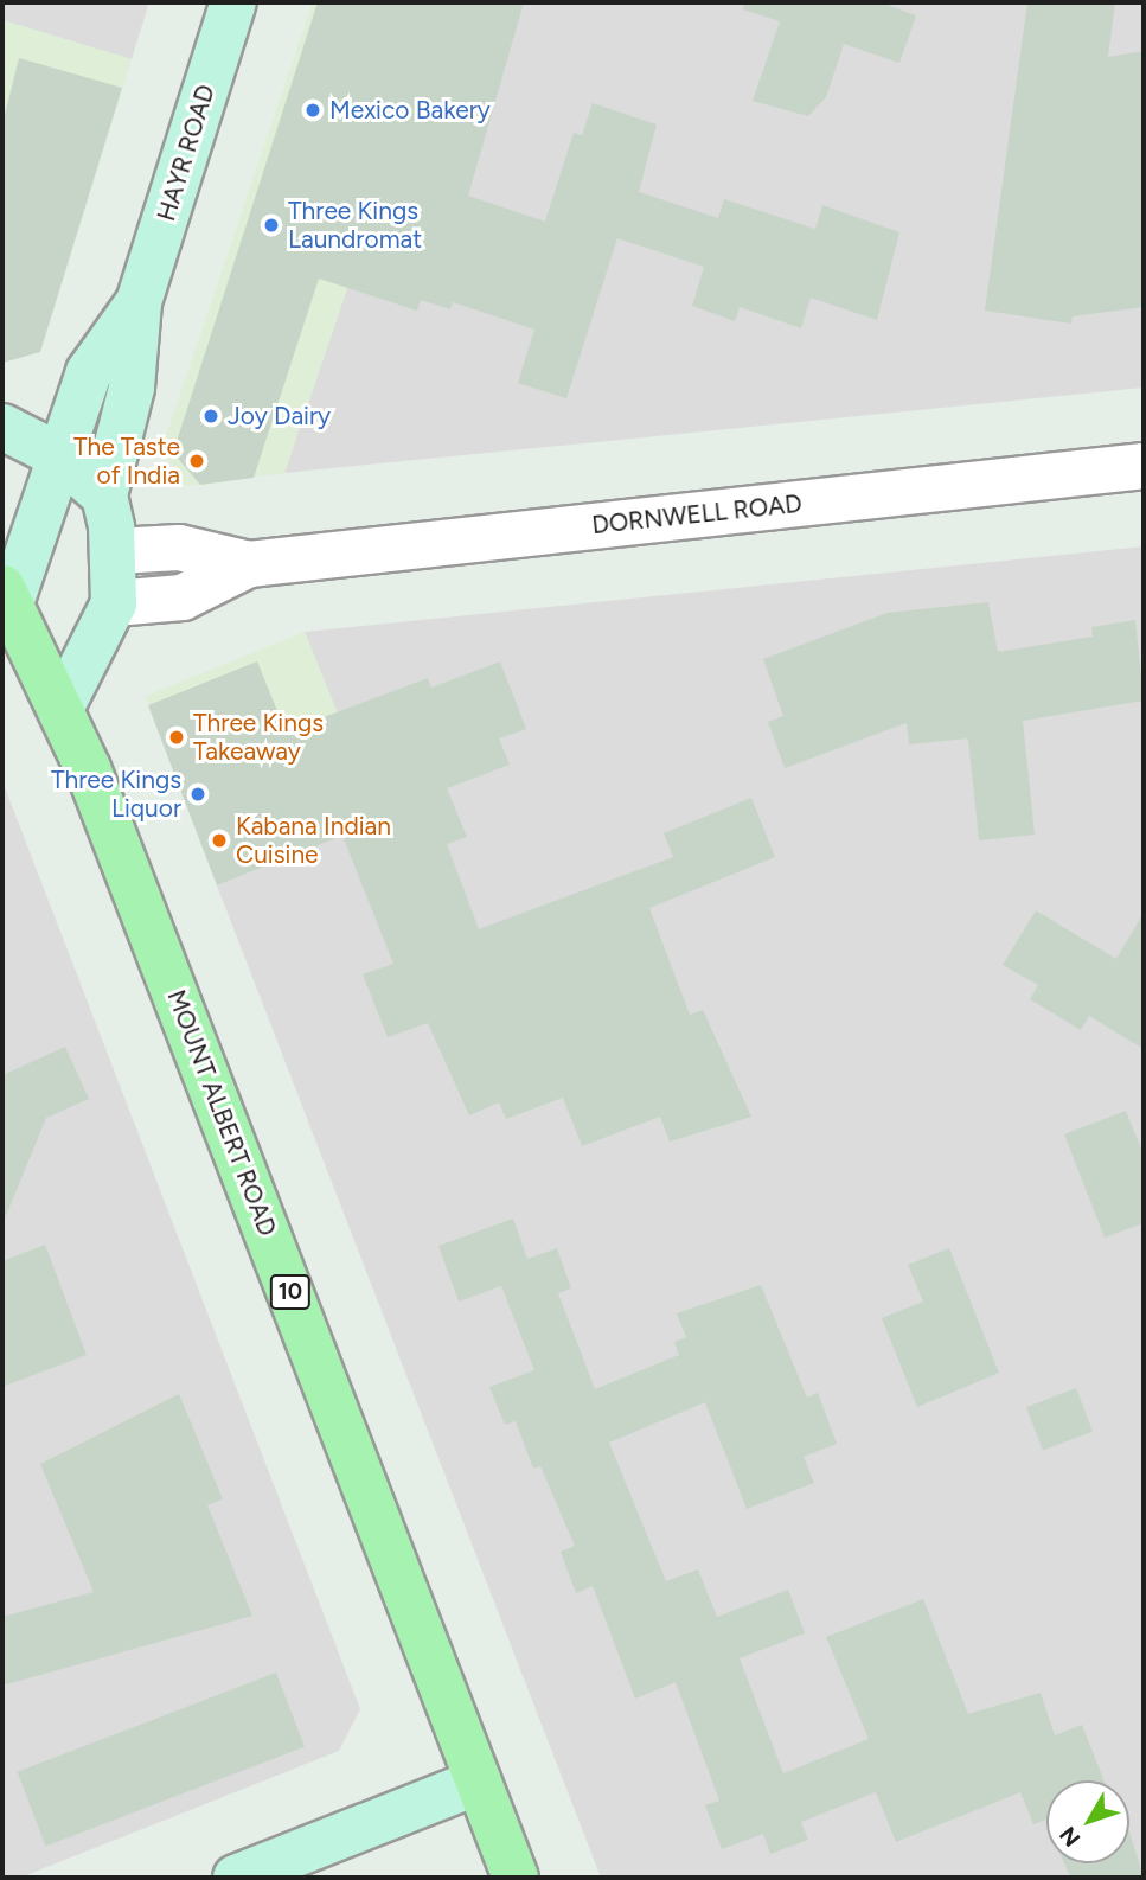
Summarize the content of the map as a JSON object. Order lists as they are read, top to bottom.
{
  "streets": {
    "main road": ["HAYR ROAD", "MOUNT ALBERT ROAD", "10"],
    "street": ["DORNWELL ROAD"]
  },
  "crossings": [
    ["HAYR ROAD", "MOUNT ALBERT ROAD"]
  ],
  "places": [
    "Mexico Bakery",
    "Three Kings Laundromat",
    "Joy Dairy",
    "The Taste of India",
    "Three Kings Takeaway",
    "Three Kings Liquor",
    "Kabana Indian Cuisine"
  ],
  "north": "bottom left"
}
